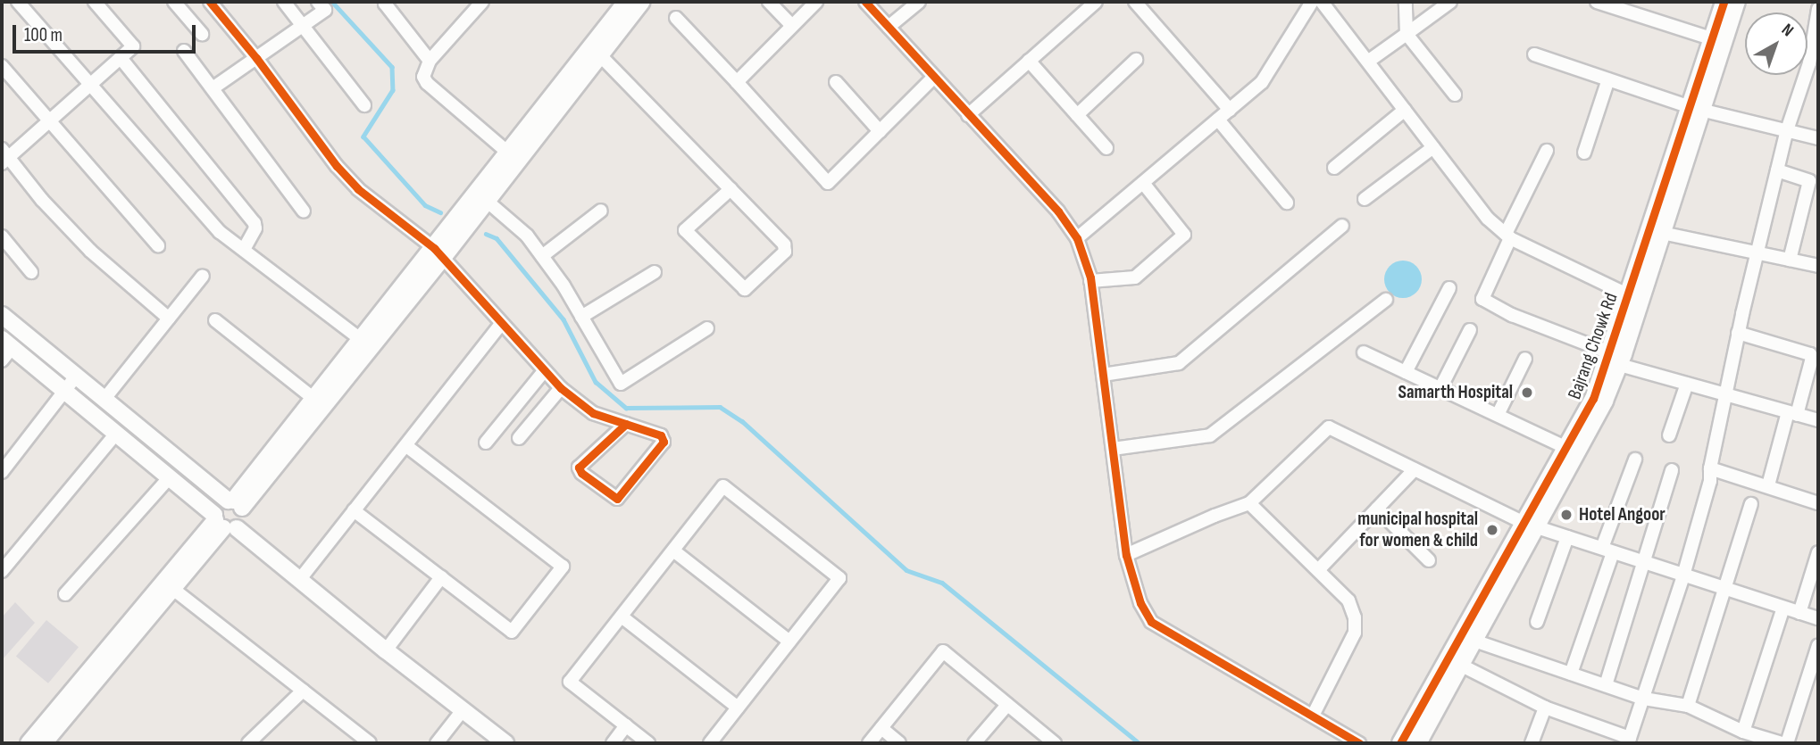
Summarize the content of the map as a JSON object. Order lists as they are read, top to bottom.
{
  "streets": {
    "street": ["Bajrang Chowk Rd"]
  },
  "places": ["Samarth Hospital", "Hotel Angoor", "municipal hospital for women & child"],
  "scale_bar": "100 m",
  "north": "top right"
}
